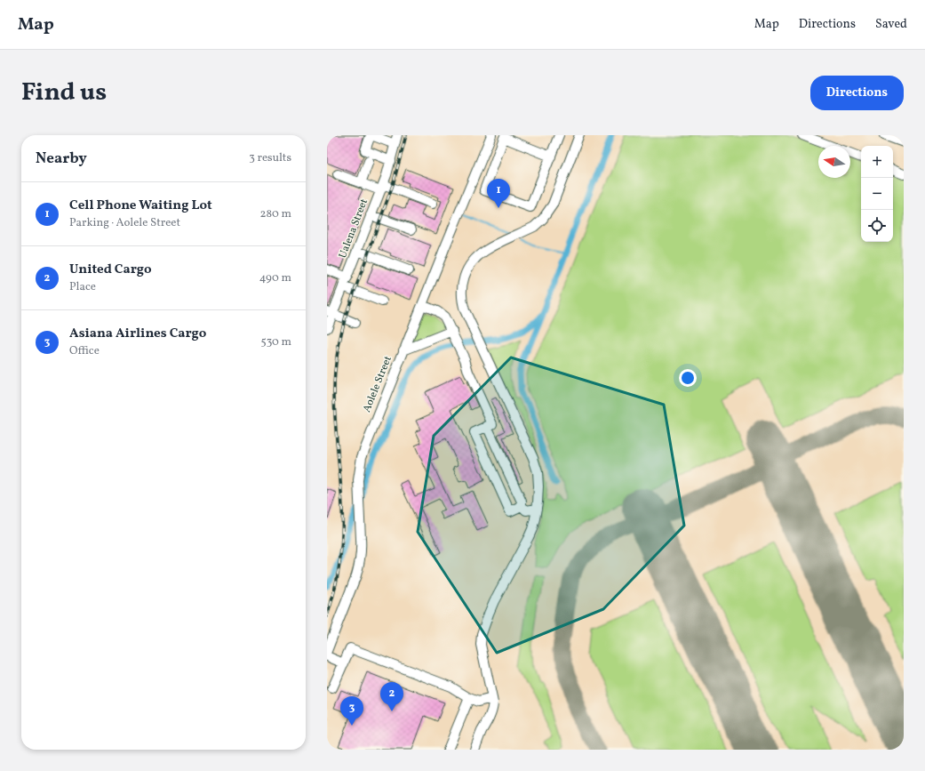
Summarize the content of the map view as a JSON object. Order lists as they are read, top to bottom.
{
  "streets": {
    "street": ["Ualena Street", "Aolele Street"]
  },
  "north": "left",
  "page": {
    "header": "Map",
    "nav": ["Map", "Directions", "Saved"],
    "title": "Find us",
    "buttons": "Directions",
    "heading": ["Nearby", "3 results"],
    "map_buttons": ["+", "−"],
    "pins": ["1", "2", "3"],
    "list": [
      {
        "mark": "1",
        "name": "Cell Phone Waiting Lot",
        "note": "Parking · Aolele Street",
        "value": "280 m"
      },
      {
        "mark": "2",
        "name": "United Cargo",
        "note": "Place",
        "value": "490 m"
      },
      {
        "mark": "3",
        "name": "Asiana Airlines Cargo",
        "note": "Office",
        "value": "530 m"
      }
    ]
  }
}
